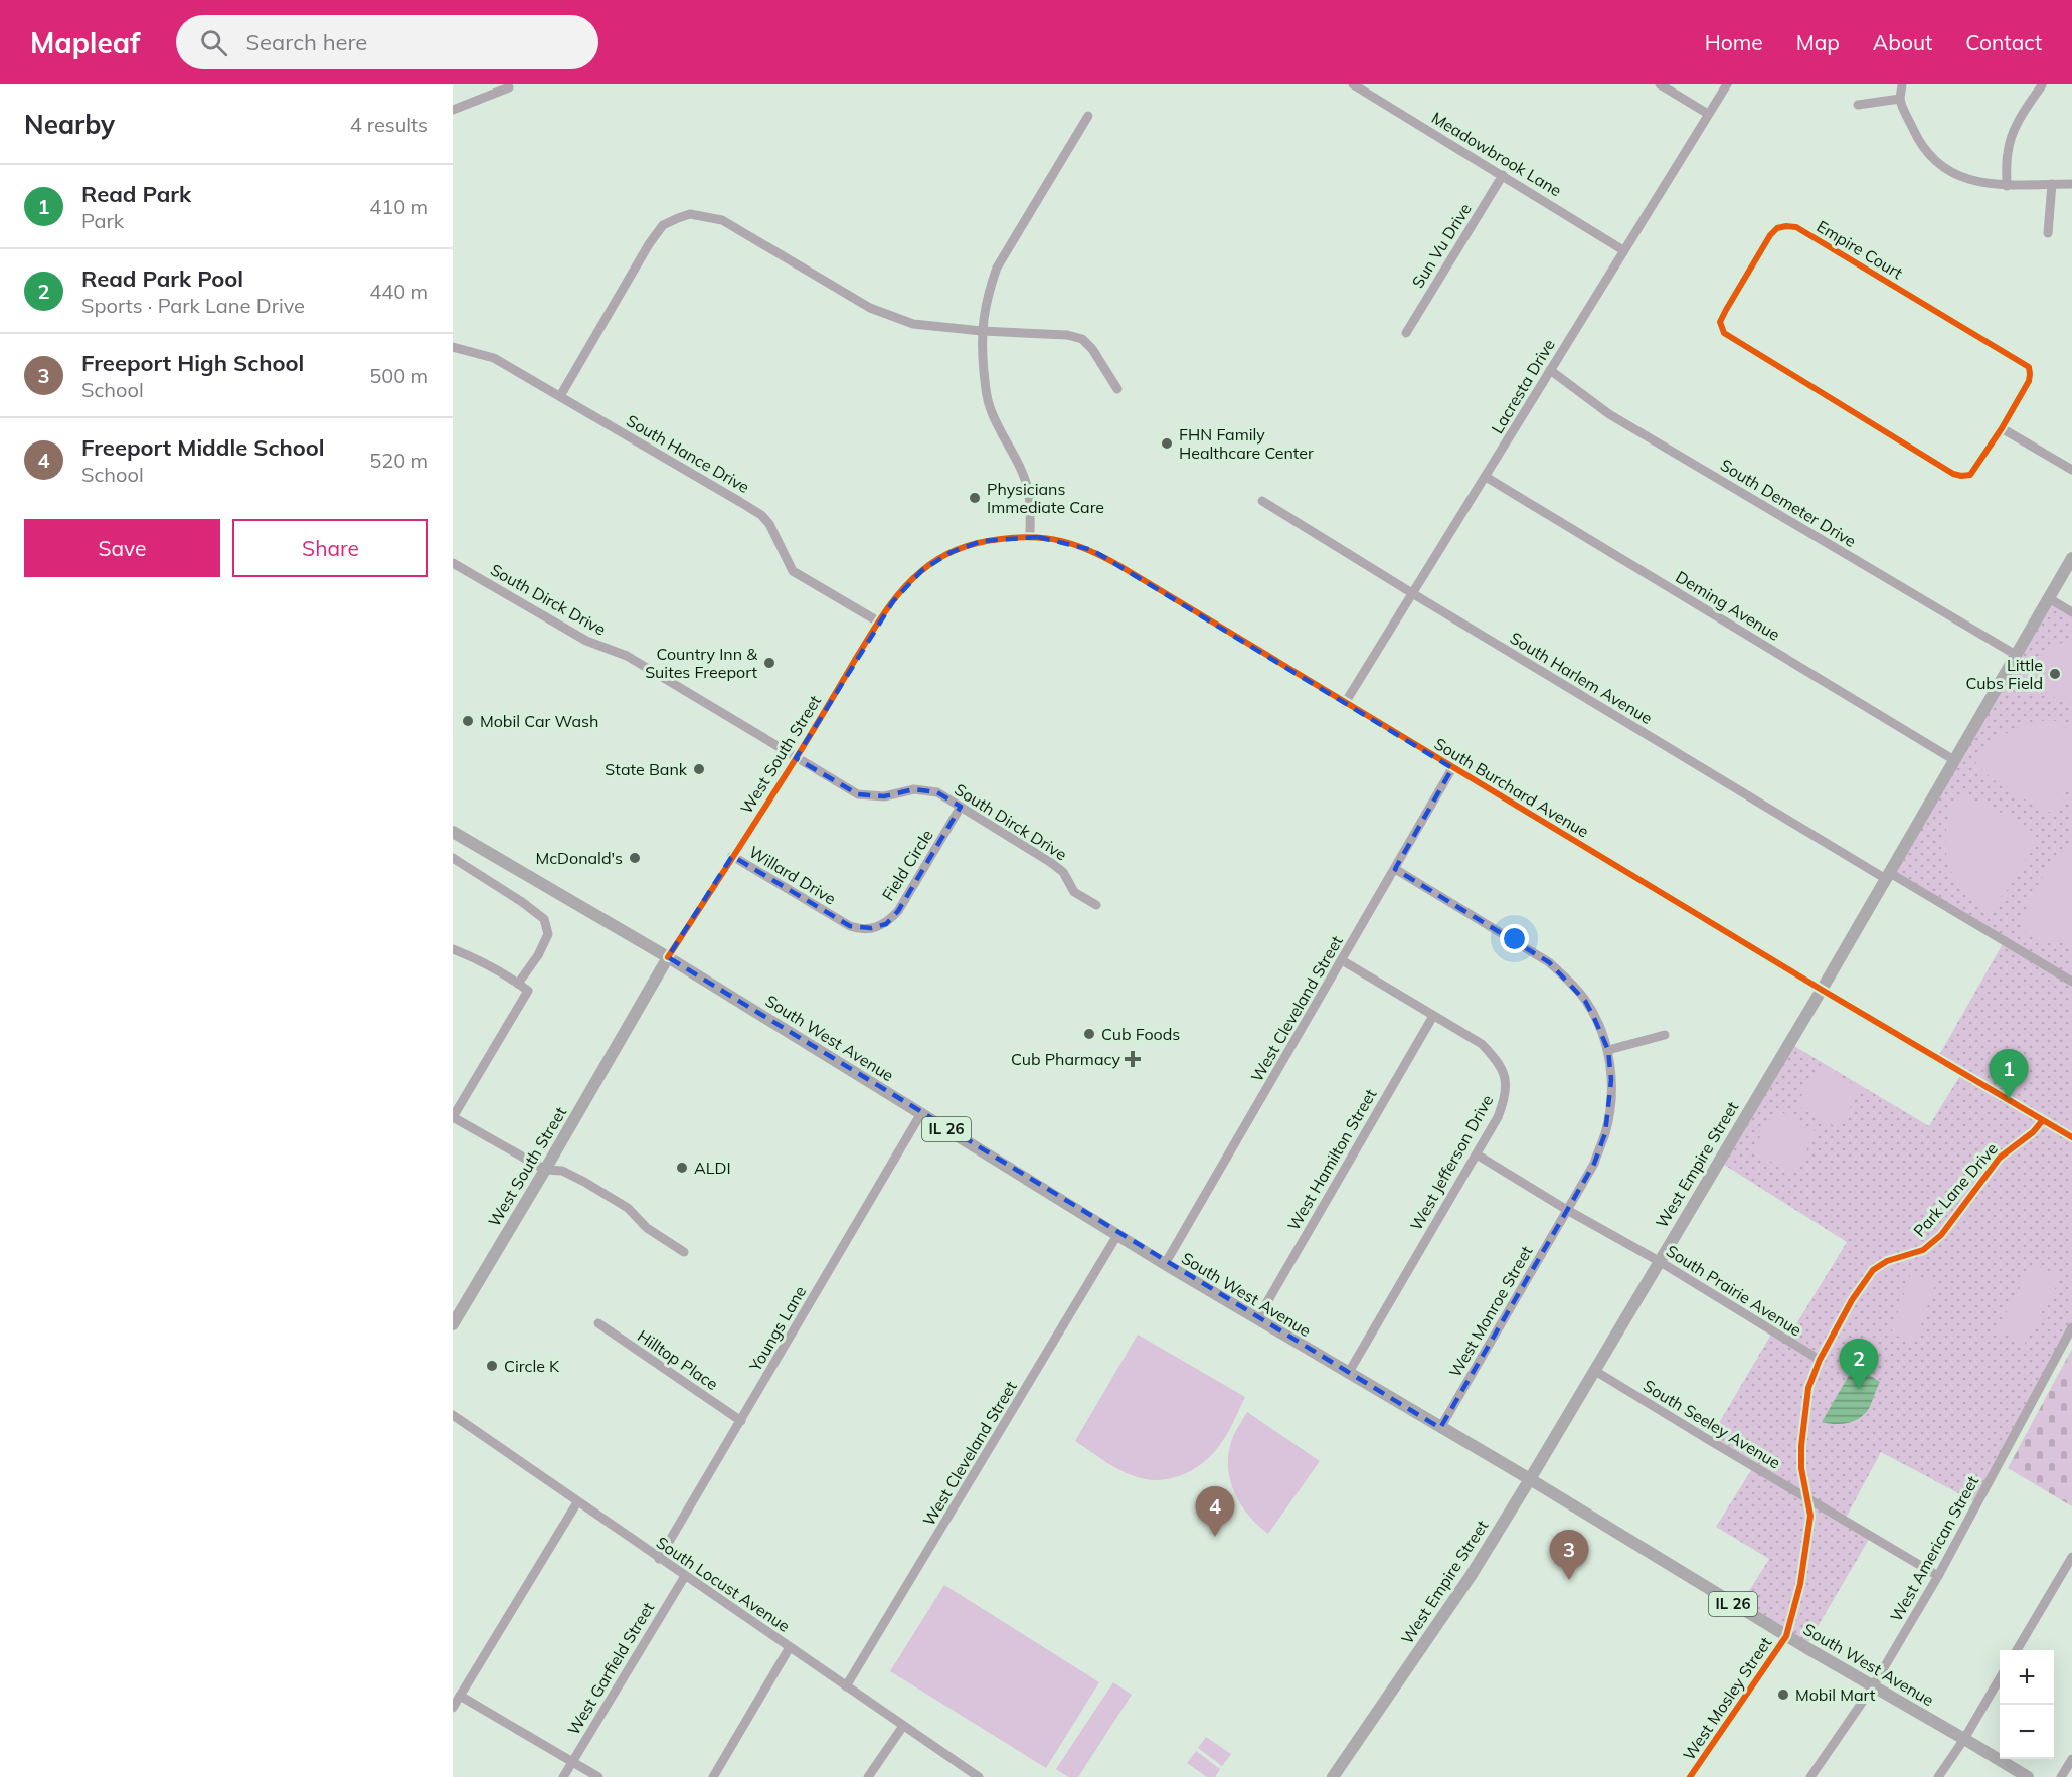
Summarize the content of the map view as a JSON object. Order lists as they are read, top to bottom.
{
  "streets": {
    "main road": [
      "West South Street",
      "South West Avenue",
      "IL 26",
      "West Empire Street"
    ],
    "street": [
      "Meadowbrook Lane",
      "Sun Vu Drive",
      "Empire Court",
      "Lacresta Drive",
      "South Hance Drive",
      "South Demeter Drive",
      "South Dirck Drive",
      "Deming Avenue",
      "South Harlem Avenue",
      "South Burchard Avenue",
      "Field Circle",
      "Willard Drive",
      "West Cleveland Street",
      "West Hamilton Street",
      "West Jefferson Drive",
      "Park Lane Drive",
      "South Prairie Avenue",
      "West Monroe Street",
      "Youngs Lane",
      "Hilltop Place",
      "South Seeley Avenue",
      "West American Street",
      "South Locust Avenue",
      "West Garfield Street",
      "West Mosley Street"
    ]
  },
  "crossings": [
    ["Meadowbrook Lane", "Sun Vu Drive"],
    ["Meadowbrook Lane", "Lacresta Drive"],
    ["Lacresta Drive", "South Demeter Drive"],
    ["Lacresta Drive", "Deming Avenue"],
    ["Lacresta Drive", "South Harlem Avenue"],
    ["Lacresta Drive", "South Burchard Avenue"],
    ["South Hance Drive", "West South Street"],
    ["South Demeter Drive", "West Empire Street"],
    ["South Dirck Drive", "West South Street"],
    ["South Dirck Drive", "Field Circle"],
    ["Deming Avenue", "West Empire Street"],
    ["South Harlem Avenue", "West Empire Street"],
    ["West South Street", "South Burchard Avenue"],
    ["West South Street", "Willard Drive"],
    ["West South Street", "South West Avenue"],
    ["South Burchard Avenue", "West Cleveland Street"],
    ["South Burchard Avenue", "West Empire Street"],
    ["South Burchard Avenue", "Park Lane Drive"],
    ["Field Circle", "Willard Drive"],
    ["West Cleveland Street", "South West Avenue"],
    ["West Cleveland Street", "West Jefferson Drive"],
    ["West Cleveland Street", "West Monroe Street"],
    ["West Cleveland Street", "South Locust Avenue"],
    ["South West Avenue", "West Hamilton Street"],
    ["South West Avenue", "West Jefferson Drive"],
    ["South West Avenue", "West Empire Street"],
    ["South West Avenue", "Park Lane Drive"],
    ["South West Avenue", "West Monroe Street"],
    ["South West Avenue", "Youngs Lane"],
    ["South West Avenue", "West American Street"],
    ["South West Avenue", "West Mosley Street"],
    ["West Hamilton Street", "West Jefferson Drive"],
    ["West Jefferson Drive", "South Prairie Avenue"],
    ["West Empire Street", "South Prairie Avenue"],
    ["West Empire Street", "South Seeley Avenue"],
    ["Park Lane Drive", "South Prairie Avenue"],
    ["Park Lane Drive", "South Seeley Avenue"],
    ["Park Lane Drive", "West Mosley Street"],
    ["South Prairie Avenue", "West Monroe Street"],
    ["Youngs Lane", "Hilltop Place"],
    ["Youngs Lane", "South Locust Avenue"],
    ["South Seeley Avenue", "West American Street"],
    ["South Locust Avenue", "West Garfield Street"]
  ],
  "places": {
    "other": [
      "FHN Family Healthcare Center",
      "Physicians Immediate Care",
      "Country Inn & Suites Freeport",
      "Little Cubs Field",
      "Mobil Car Wash",
      "State Bank",
      "McDonald's",
      "Cub Foods",
      "ALDI",
      "Circle K",
      "Mobil Mart"
    ],
    "health": ["Cub Pharmacy"]
  },
  "page": {
    "header": "Mapleaf",
    "search": "Search here",
    "nav": [
      "Home",
      "Map",
      "About",
      "Contact"
    ],
    "heading": ["Nearby", "4 results"],
    "list": [
      {
        "mark": "1",
        "name": "Read Park",
        "note": "Park",
        "value": "410 m"
      },
      {
        "mark": "2",
        "name": "Read Park Pool",
        "note": "Sports · Park Lane Drive",
        "value": "440 m"
      },
      {
        "mark": "3",
        "name": "Freeport High School",
        "note": "School",
        "value": "500 m"
      },
      {
        "mark": "4",
        "name": "Freeport Middle School",
        "note": "School",
        "value": "520 m"
      }
    ],
    "buttons": ["Save", "Share"],
    "pins": [
      "1",
      "2",
      "4",
      "3"
    ],
    "map_buttons": ["+", "−"]
  }
}
